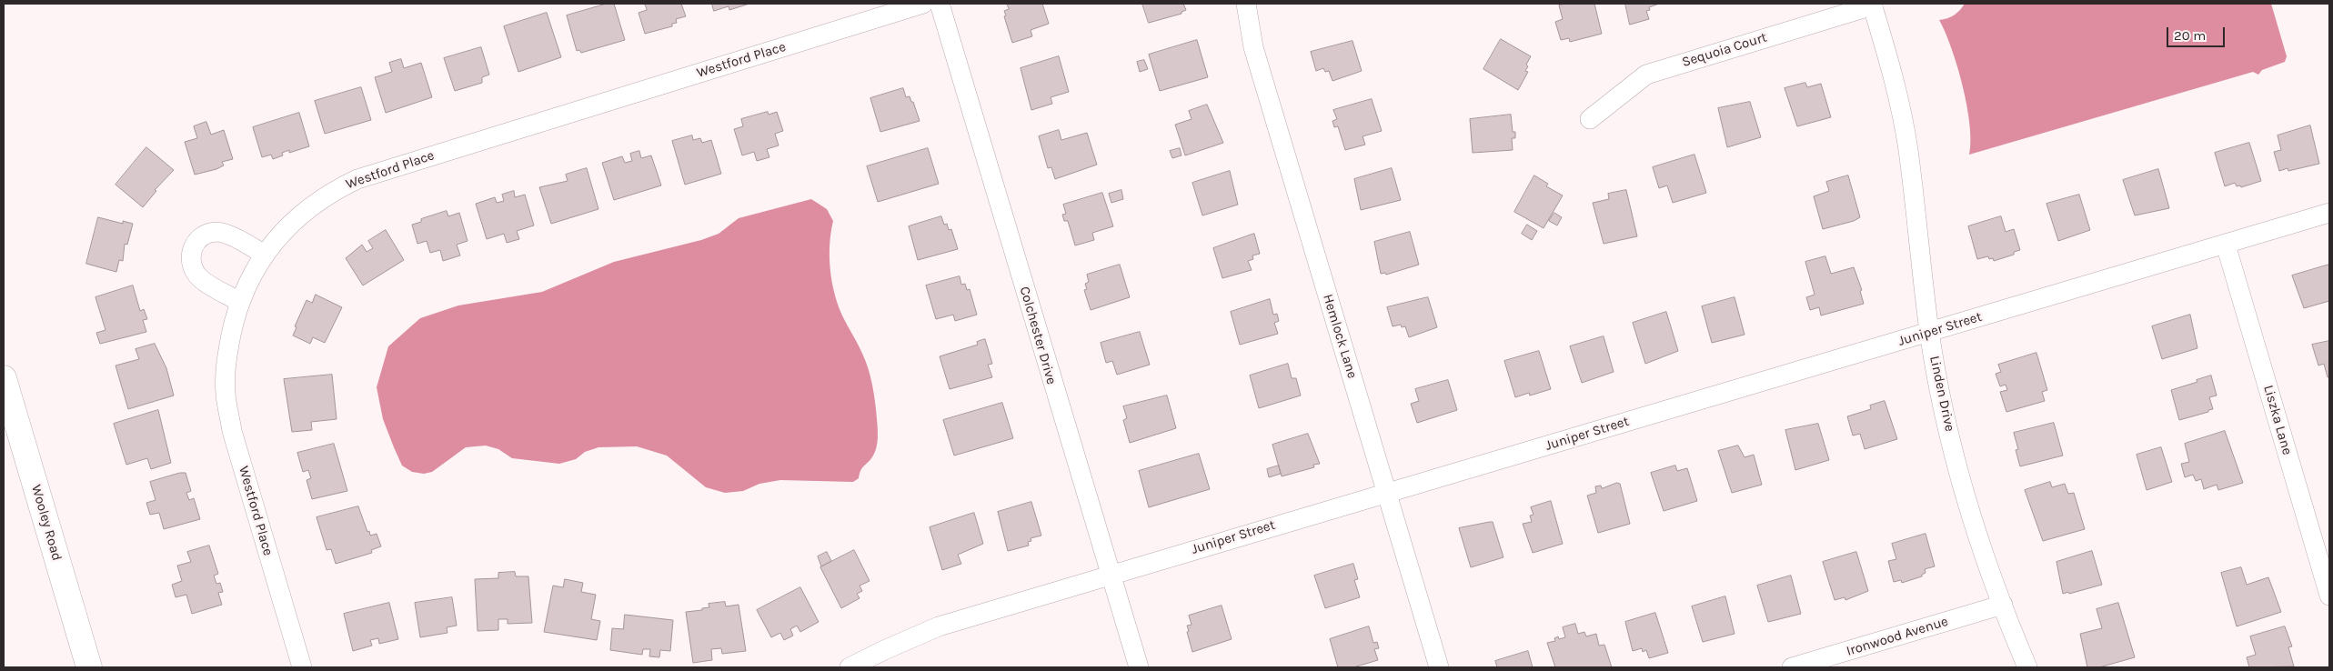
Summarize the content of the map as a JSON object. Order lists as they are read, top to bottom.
{
  "streets": {
    "street": [
      "Sequoia Court",
      "Westford Place",
      "Juniper Street",
      "Colchester Drive",
      "Hemlock Lane",
      "Linden Drive",
      "Liszka Lane",
      "Wooley Road",
      "Ironwood Avenue"
    ]
  },
  "crossings": [
    ["Sequoia Court", "Linden Drive"],
    ["Juniper Street", "Colchester Drive"],
    ["Juniper Street", "Hemlock Lane"],
    ["Juniper Street", "Linden Drive"],
    ["Juniper Street", "Liszka Lane"],
    ["Linden Drive", "Ironwood Avenue"]
  ],
  "scale_bar": "20 m"
}
